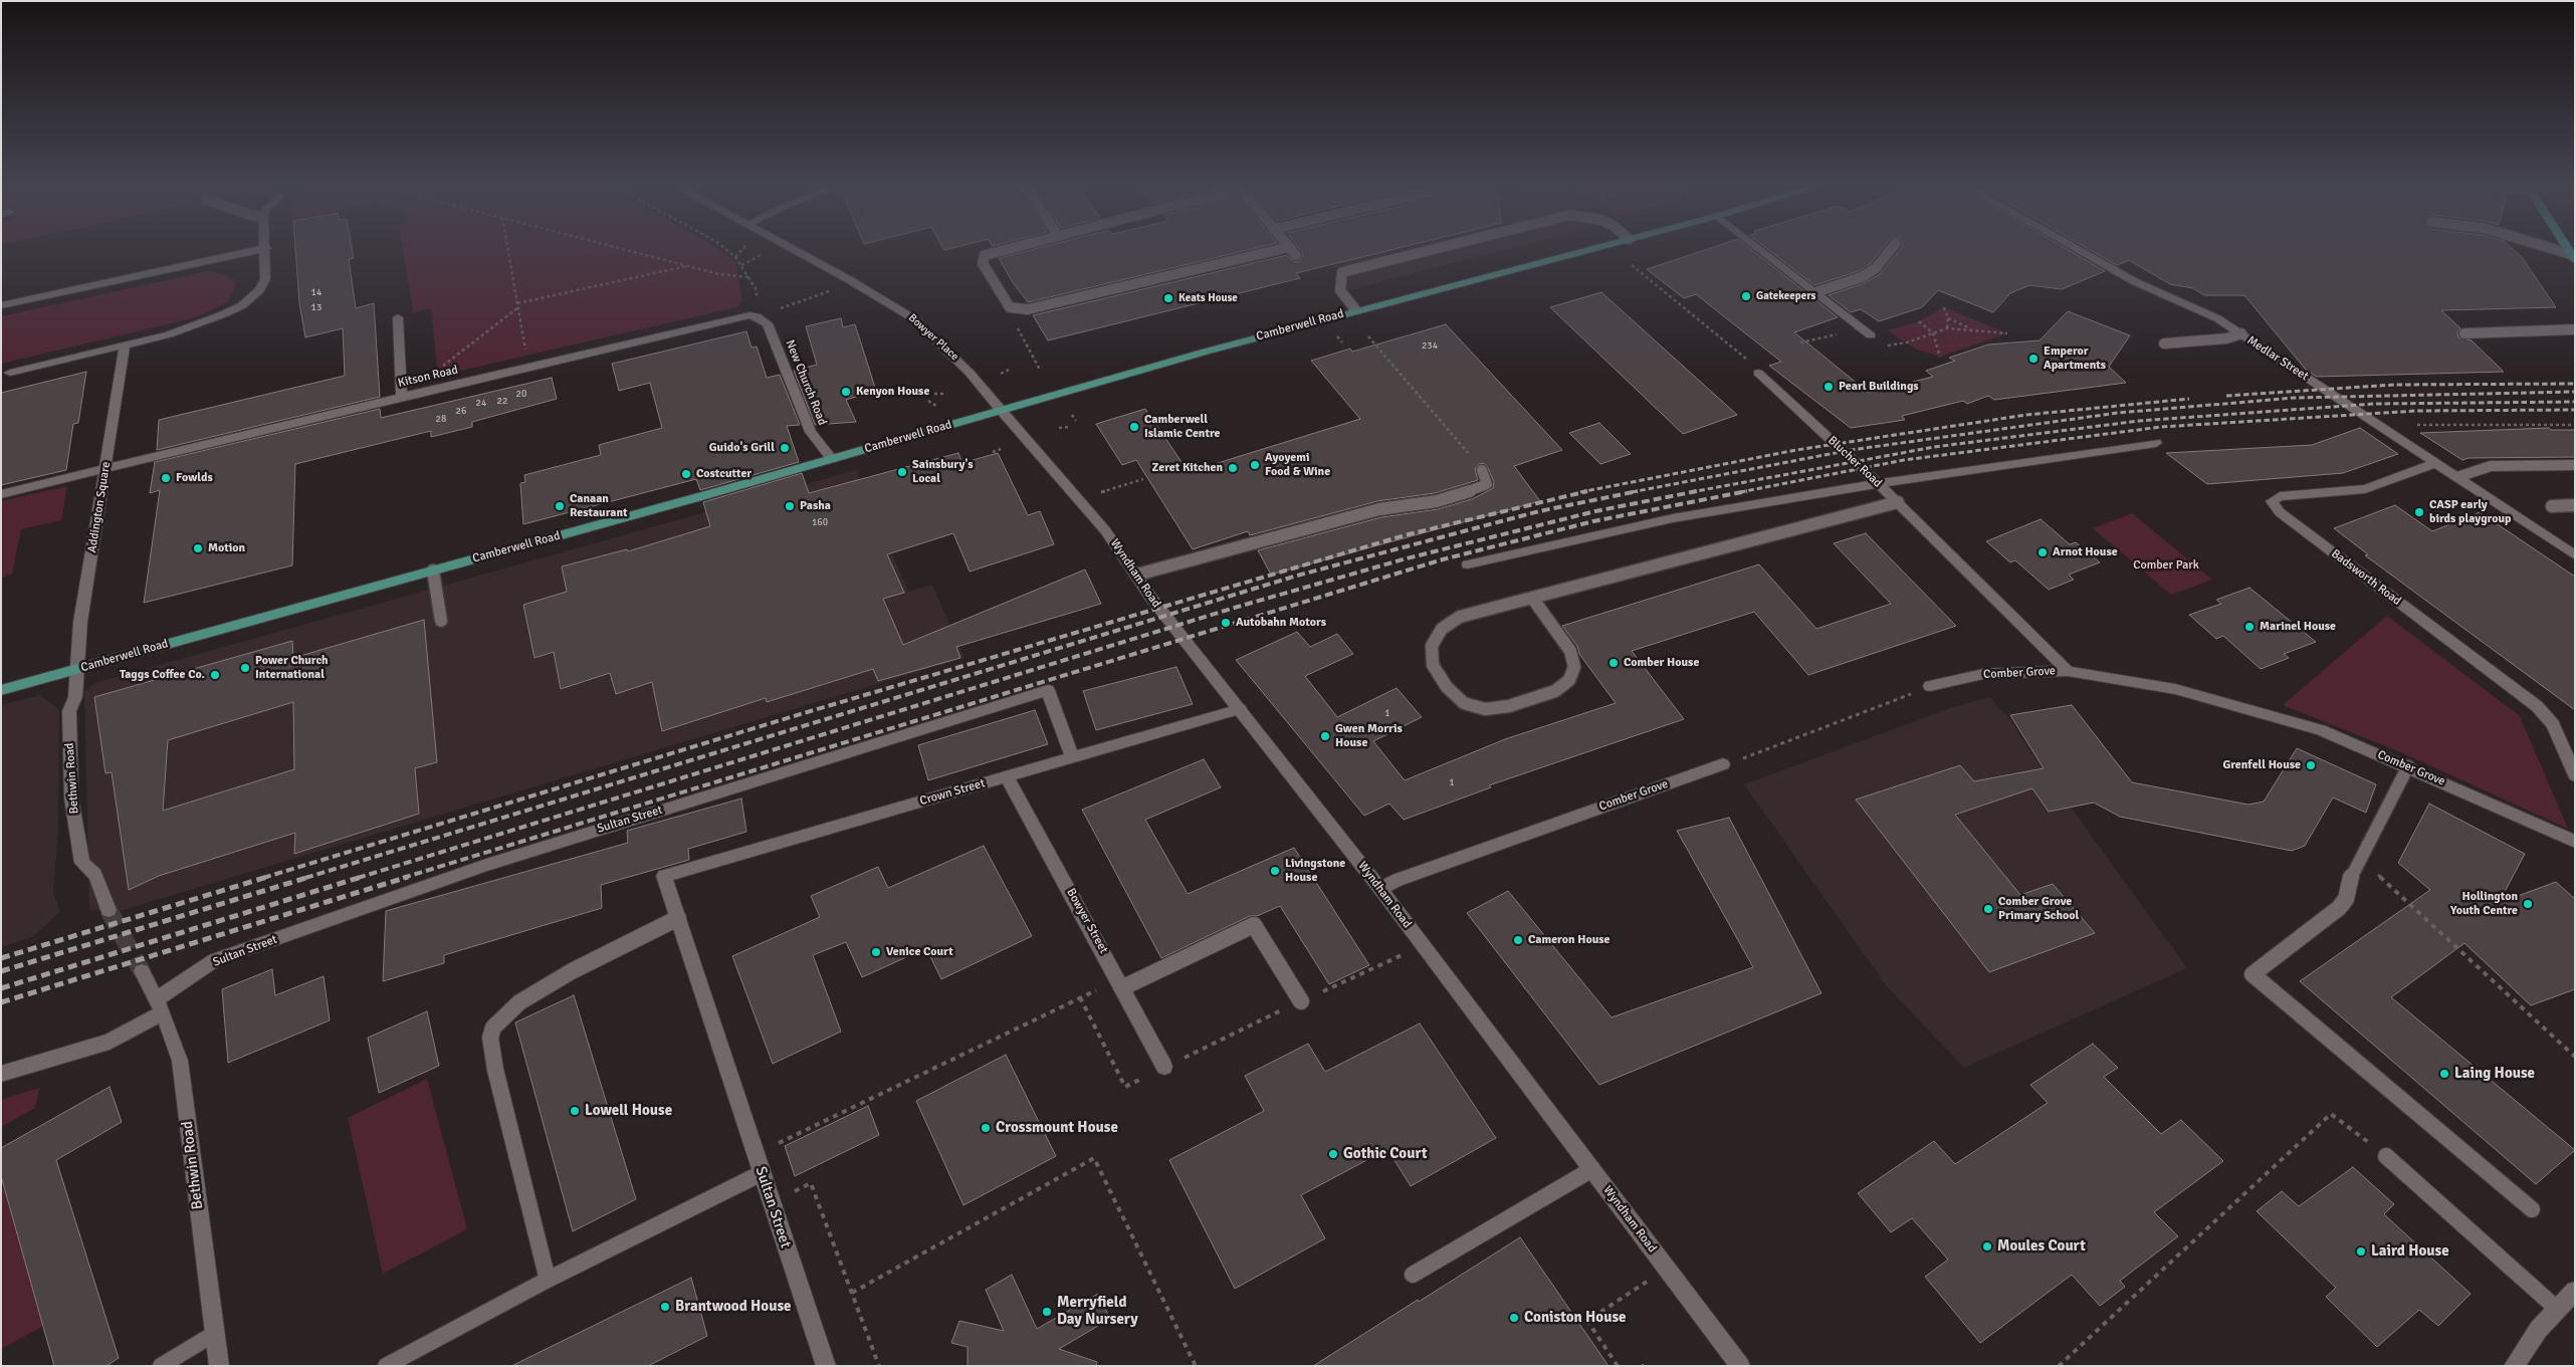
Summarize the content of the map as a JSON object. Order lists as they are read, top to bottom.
{
  "streets": {
    "main road": ["Camberwell Road"],
    "street": [
      "Bowyer Place",
      "Medlar Street",
      "Kitson Road",
      "New Church Road",
      "Blucher Road",
      "Addington Square",
      "Wyndham Road",
      "Badsworth Road",
      "Comber Grove",
      "Bethwin Road",
      "Crown Street",
      "Sultan Street",
      "Bowyer Street"
    ]
  },
  "crossings": [
    ["Camberwell Road", "Bowyer Place"],
    ["Camberwell Road", "New Church Road"],
    ["Camberwell Road", "Addington Square"],
    ["Camberwell Road", "Wyndham Road"],
    ["Camberwell Road", "Bethwin Road"],
    ["Bowyer Place", "Wyndham Road"],
    ["Medlar Street", "Badsworth Road"],
    ["Kitson Road", "New Church Road"],
    ["Kitson Road", "Addington Square"],
    ["Blucher Road", "Comber Grove"],
    ["Addington Square", "Bethwin Road"],
    ["Wyndham Road", "Comber Grove"],
    ["Wyndham Road", "Crown Street"],
    ["Bethwin Road", "Sultan Street"],
    ["Crown Street", "Sultan Street"],
    ["Crown Street", "Bowyer Street"]
  ],
  "parks": ["Comber Park"],
  "places": [
    "Gatekeepers",
    "Keats House",
    "Emperor Apartments",
    "Pearl Buildings",
    "Kenyon House",
    "Camberwell Islamic Centre",
    "Guido's Grill",
    "Ayoyemi Food & Wine",
    "Zeret Kitchen",
    "Sainsbury's Local",
    "Costcutter",
    "Fowlds",
    "Canaan Restaurant",
    "Pasha",
    "CASP early birds playgroup",
    "Motion",
    "Arnot House",
    "Autobahn Motors",
    "Marinel House",
    "Comber House",
    "Power Church International",
    "Taggs Coffee Co.",
    "Gwen Morris House",
    "Grenfell House",
    "Livingstone House",
    "Hollington Youth Centre",
    "Comber Grove Primary School",
    "Cameron House",
    "Venice Court",
    "Laing House",
    "Lowell House",
    "Crossmount House",
    "Gothic Court",
    "Moules Court",
    "Laird House",
    "Brantwood House",
    "Merryfield Day Nursery",
    "Coniston House"
  ],
  "house_numbers": [
    "14",
    "13",
    "234",
    "20",
    "22",
    "24",
    "26",
    "28",
    "160",
    "1",
    "1"
  ]
}
